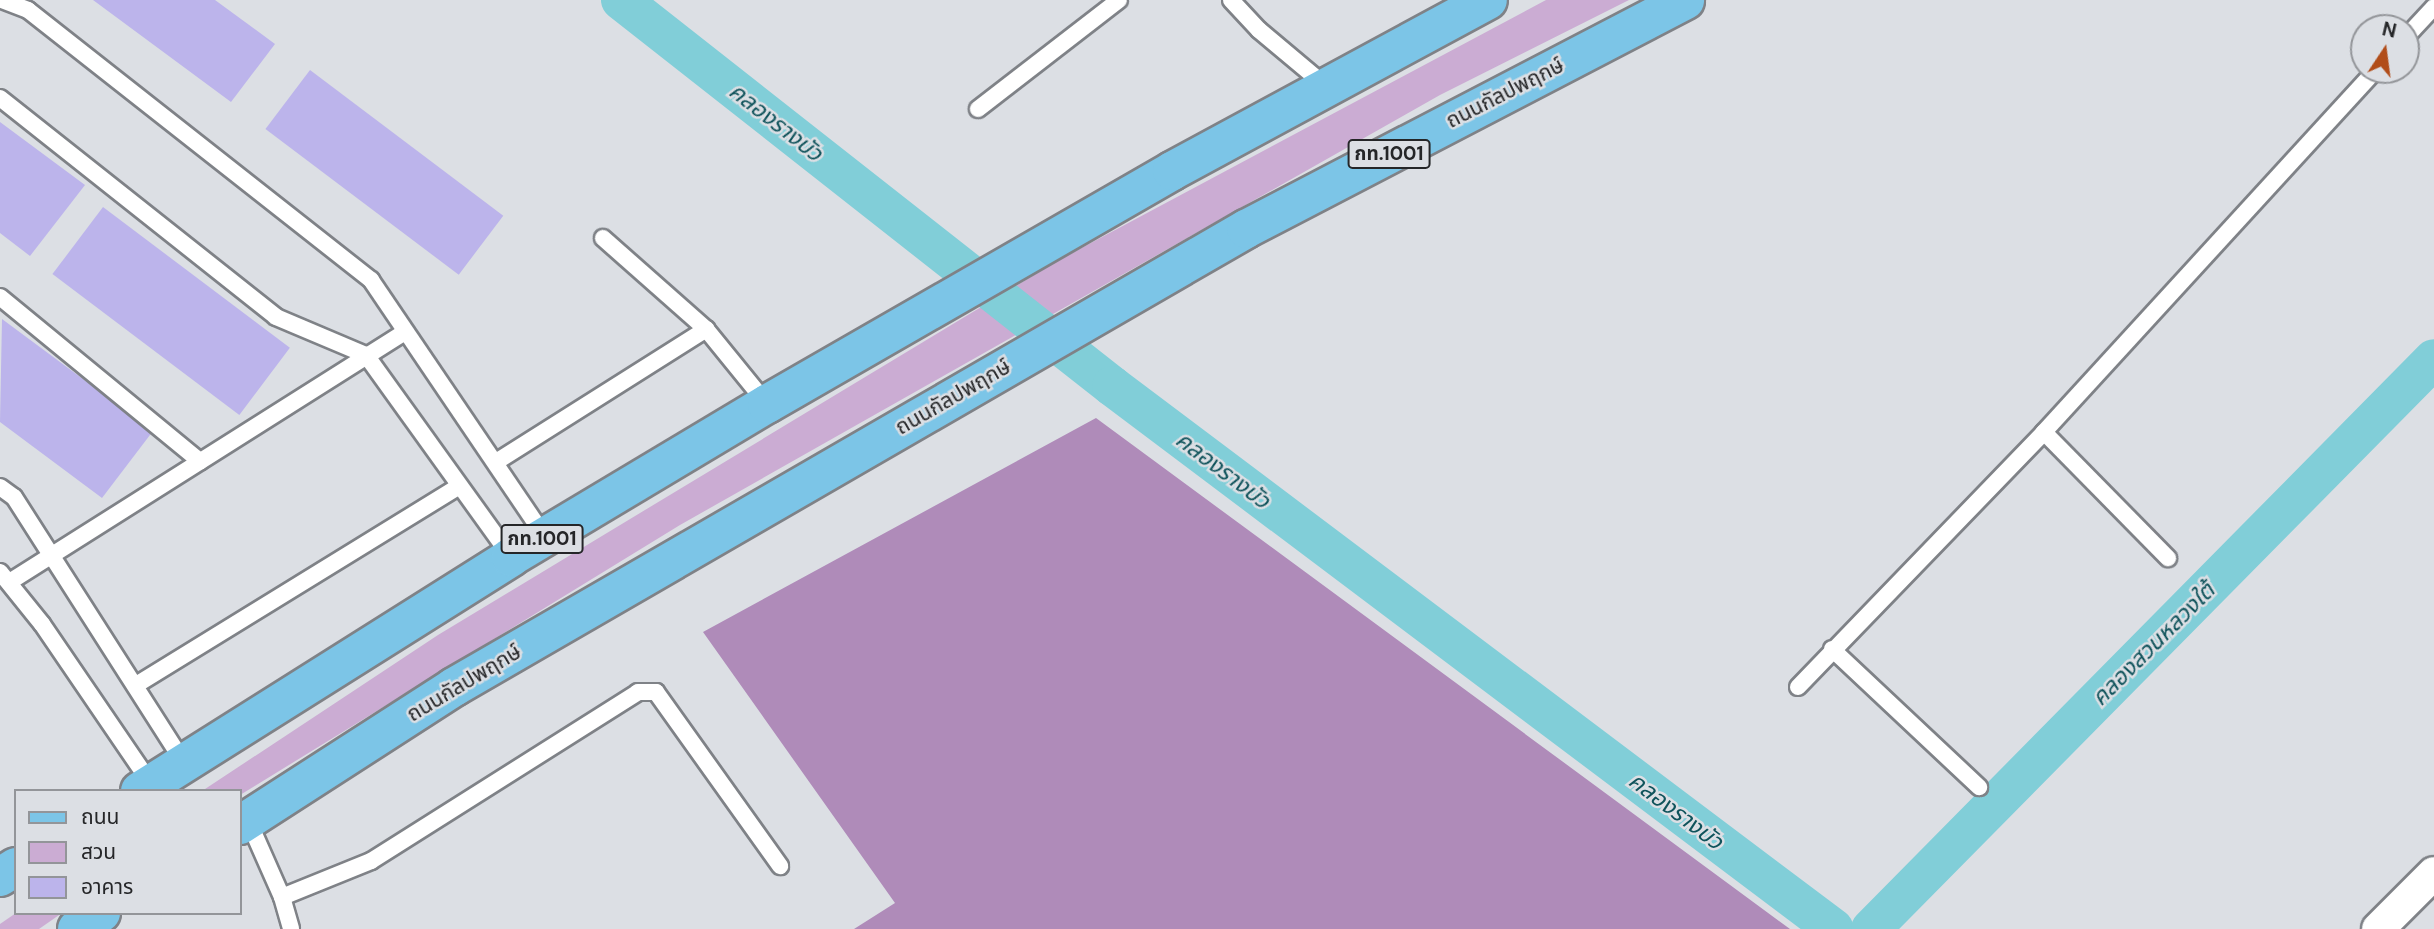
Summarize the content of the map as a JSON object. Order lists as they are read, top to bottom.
{
  "streets": {
    "main road": ["ถนนกัลปพฤกษ์", "กท.1001"]
  },
  "water": ["คลองรางบัว", "คลองสวนหลวงใต้"],
  "legend": ["ถนน", "สวน", "อาคาร"],
  "north": "top"
}
